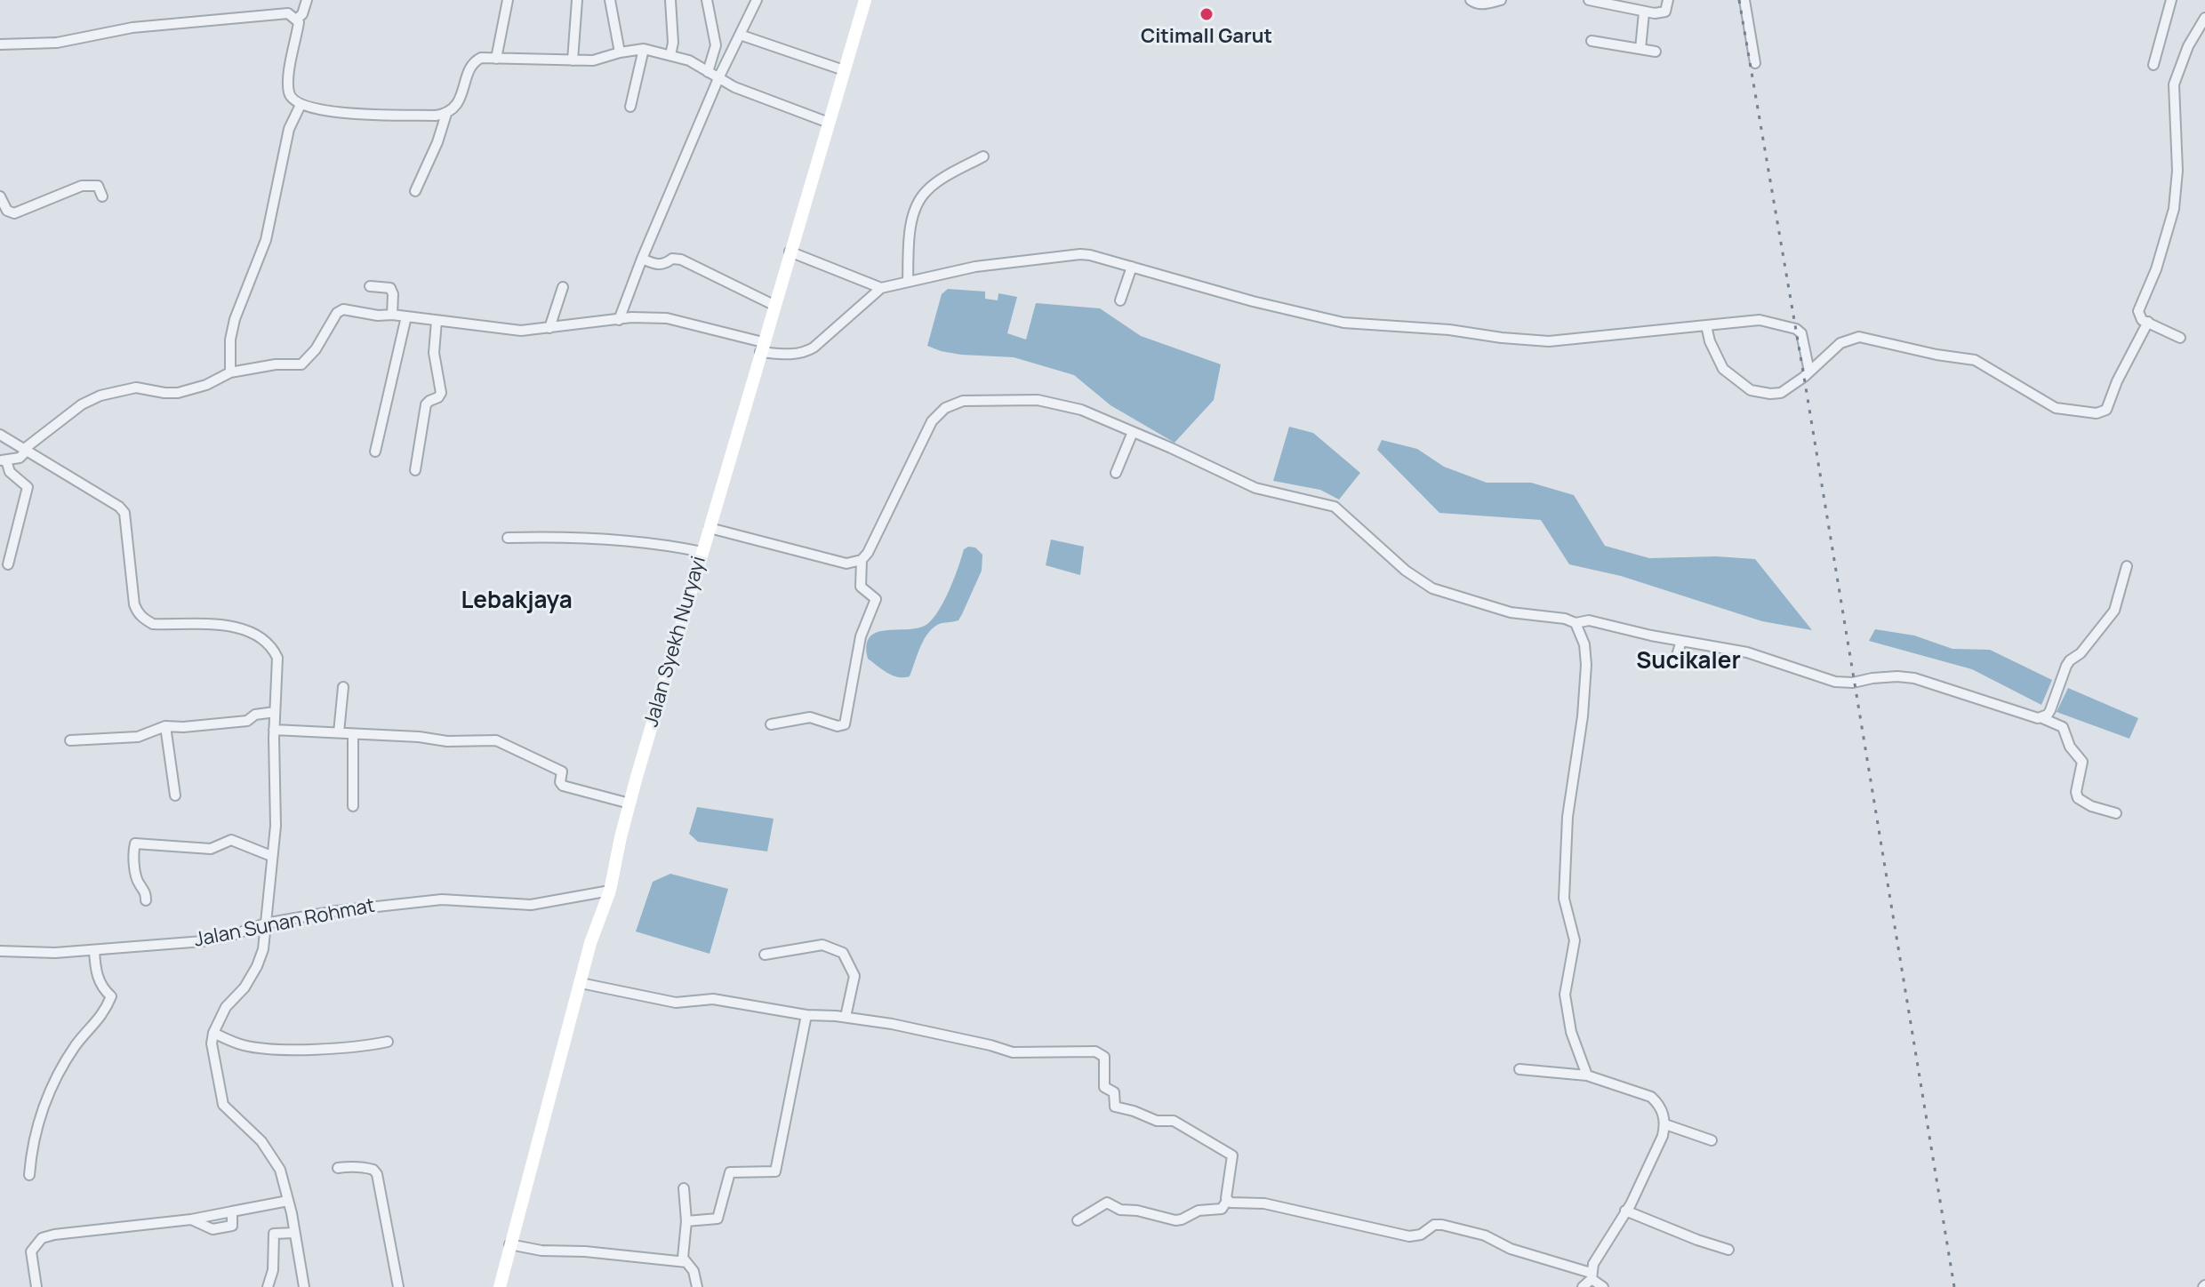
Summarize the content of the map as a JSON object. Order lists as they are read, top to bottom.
{
  "streets": {
    "main road": ["Jalan Syekh Nuryayi"],
    "street": ["Jalan Sunan Rohmat"]
  },
  "crossings": [
    ["Jalan Syekh Nuryayi", "Jalan Sunan Rohmat"]
  ],
  "districts": ["Lebakjaya", "Sucikaler"],
  "places": ["Citimall Garut"]
}
